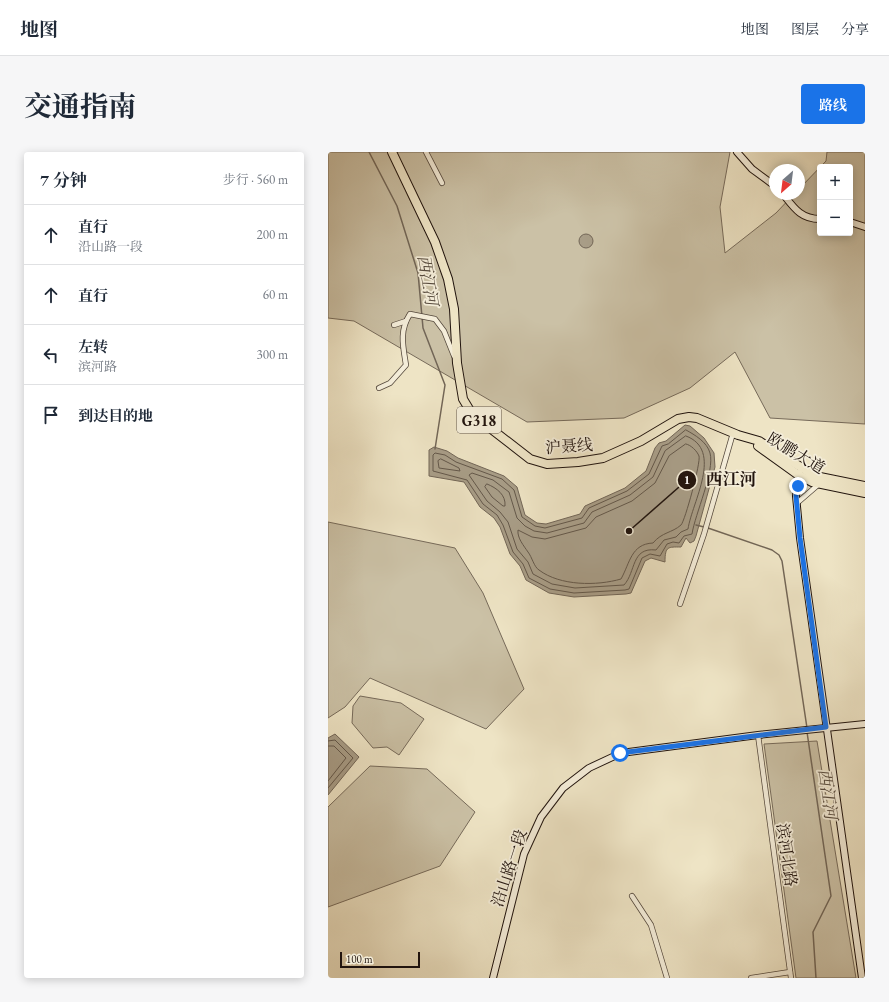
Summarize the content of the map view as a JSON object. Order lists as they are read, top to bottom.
{
  "streets": {
    "highway": ["G318", "沪聂线", "欧鹏大道"],
    "street": ["滨河北路", "沿山路一段"]
  },
  "crossings": [
    ["沪聂线", "欧鹏大道"],
    ["滨河北路", "沿山路一段"]
  ],
  "water": ["西江河"],
  "places": ["西江河"],
  "scale_bar": "100 m",
  "north": "bottom left",
  "page": {
    "header": "地图",
    "nav": ["地图", "图层", "分享"],
    "title": "交通指南",
    "buttons": "路线",
    "heading": ["7 分钟", "步行 · 560 m"],
    "map_buttons": ["+", "−"],
    "list": [
      ["直行", "沿山路一段", "200 m"],
      ["直行", "60 m"],
      ["左转", "滨河路", "300 m"],
      "到达目的地"
    ],
    "scale": "100 m"
  }
}
